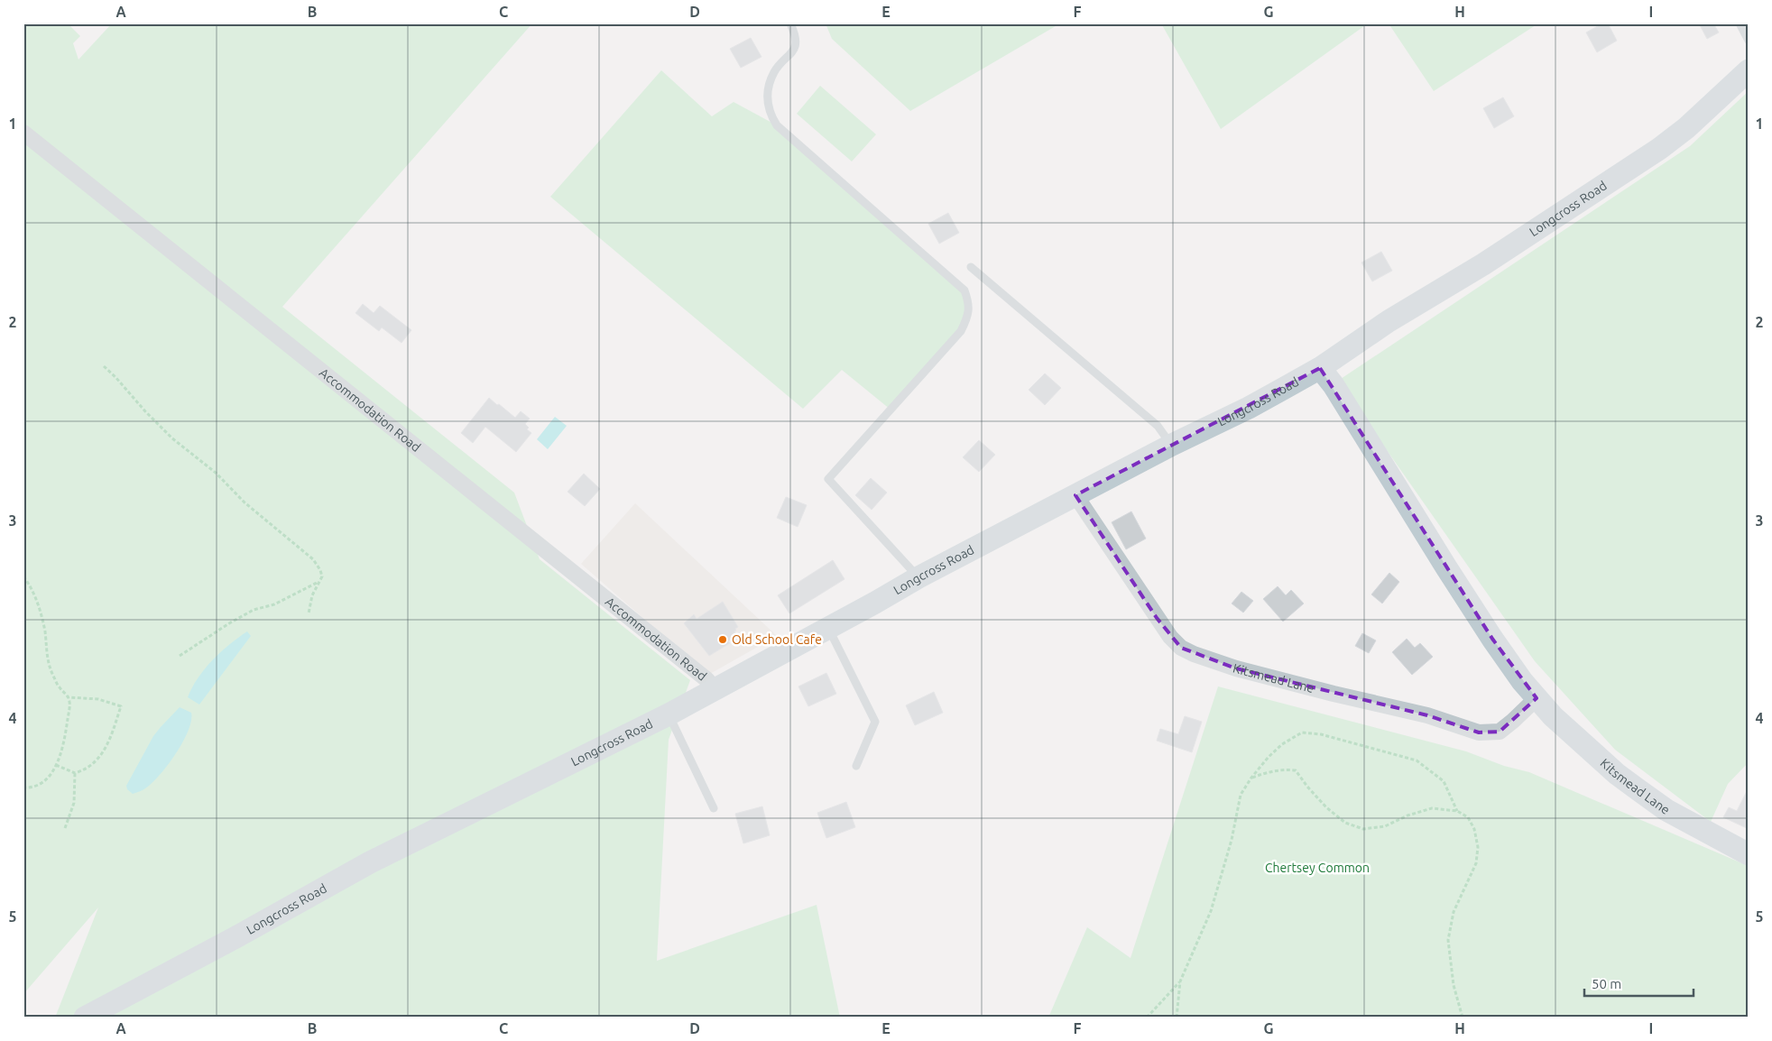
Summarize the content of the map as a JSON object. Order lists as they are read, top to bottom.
{
  "streets": {
    "main road": ["Longcross Road", "Kitsmead Lane"],
    "street": ["Accommodation Road"]
  },
  "crossings": [
    ["Longcross Road", "Accommodation Road"],
    ["Longcross Road", "Kitsmead Lane"]
  ],
  "parks": ["Chertsey Common"],
  "places": ["Old School Cafe"],
  "scale_bar": "50 m",
  "grid": {
    "columns": [
      "A",
      "B",
      "C",
      "D",
      "E",
      "F",
      "G",
      "H",
      "I"
    ],
    "rows": [
      "1",
      "2",
      "3",
      "4",
      "5"
    ]
  }
}
